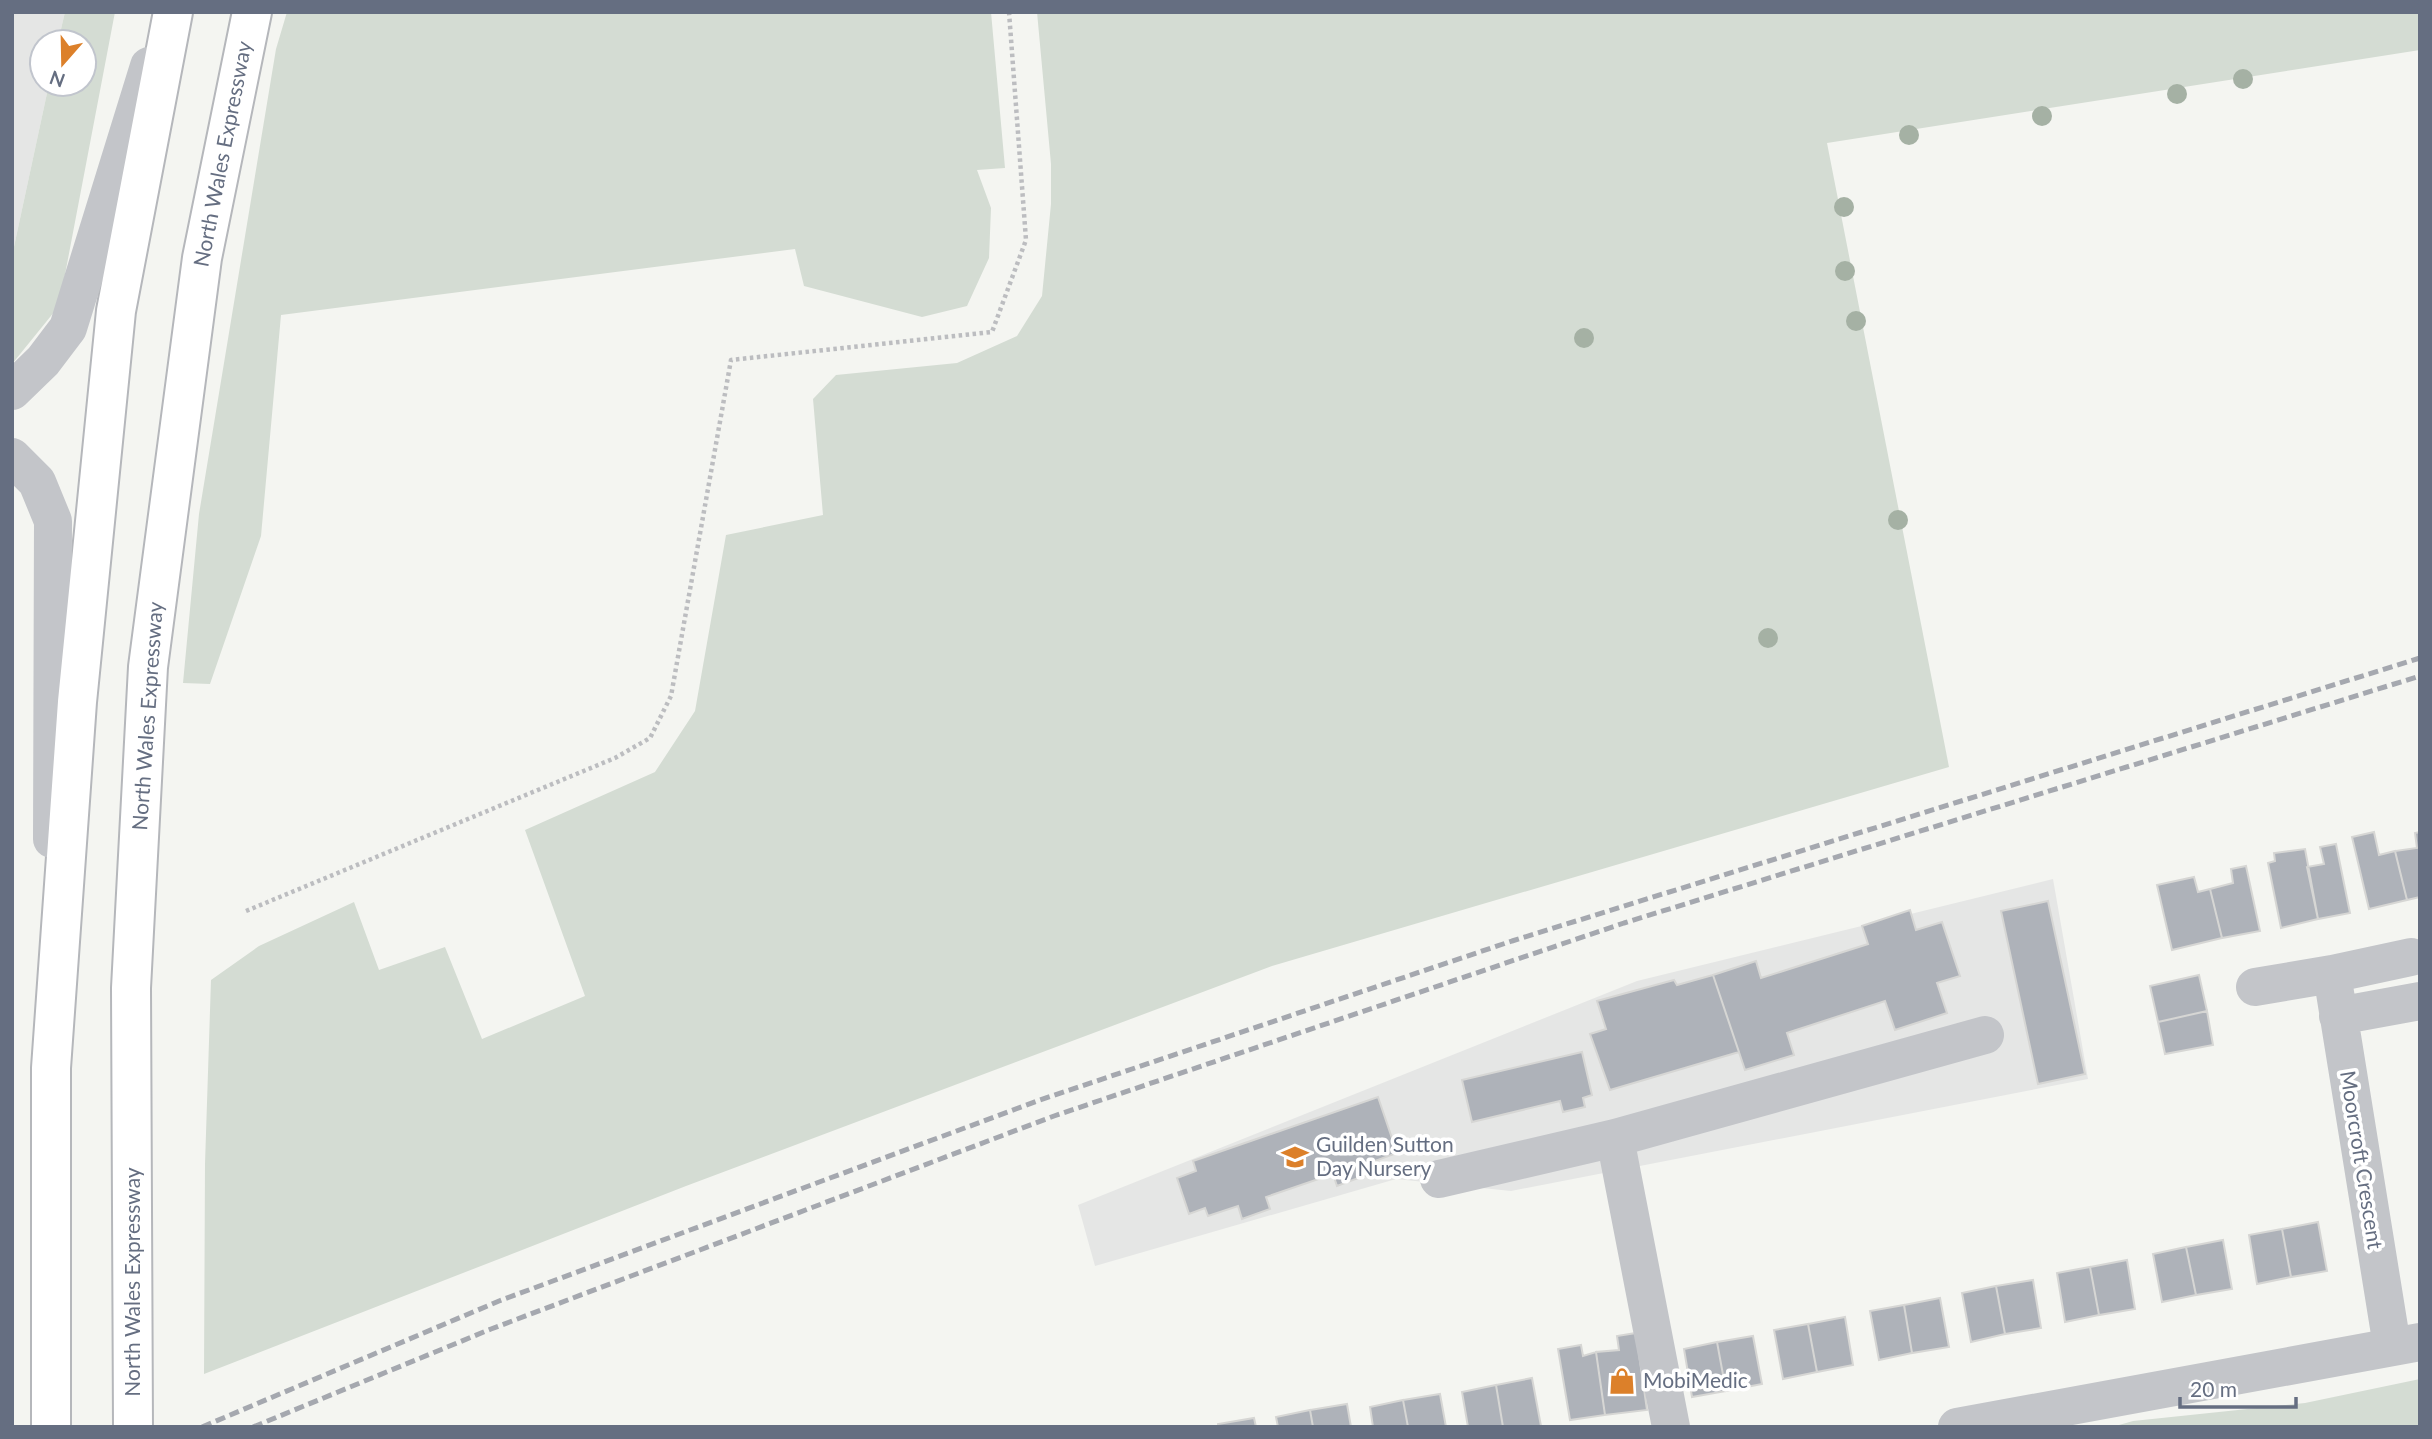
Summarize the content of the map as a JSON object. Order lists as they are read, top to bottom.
{
  "streets": {
    "highway": ["North Wales Expressway"],
    "street": ["Moorcroft Crescent"]
  },
  "places": {
    "school or university": ["Guilden Sutton Day Nursery"],
    "shop": ["MobiMedic"]
  },
  "scale_bar": "20 m",
  "north": "bottom"
}
